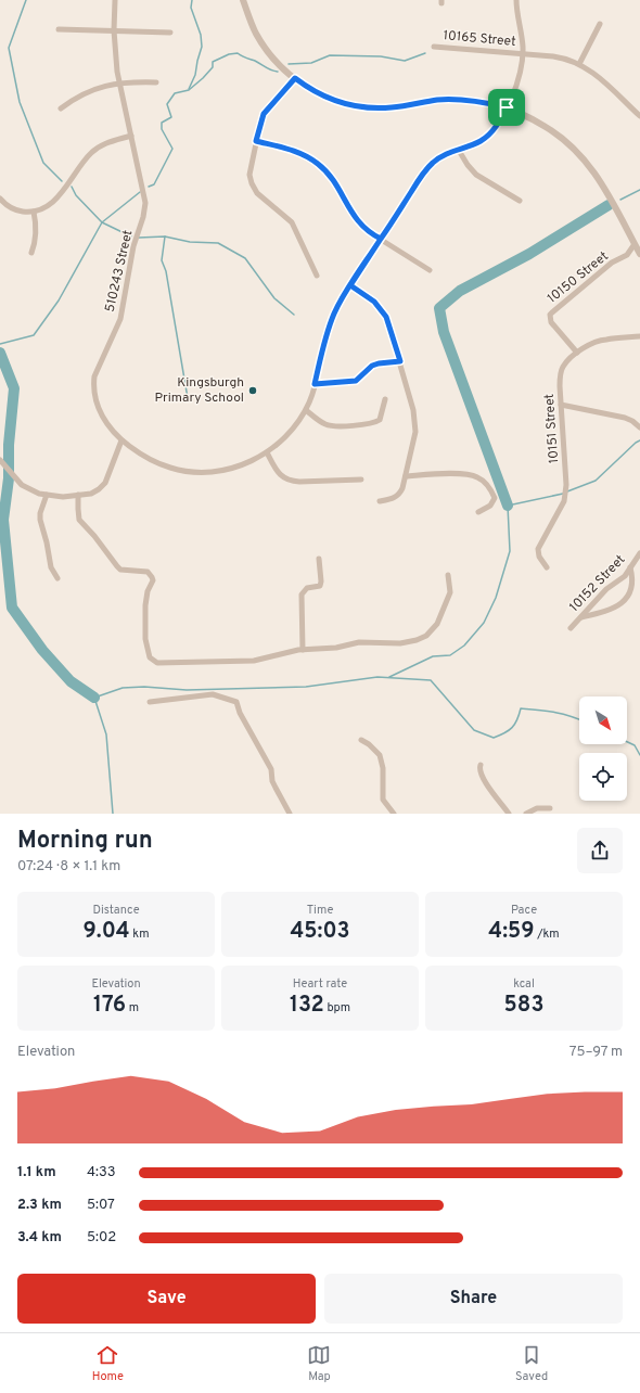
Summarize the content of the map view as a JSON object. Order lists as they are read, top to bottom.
{
  "streets": {
    "street": [
      "10165 Street",
      "510243 Street",
      "10150 Street",
      "10151 Street",
      "10152 Street"
    ]
  },
  "crossings": [
    ["10165 Street", "510243 Street"],
    ["10150 Street", "10151 Street"]
  ],
  "places": ["Kingsburgh Primary School"],
  "north": "bottom right",
  "page": {
    "heading": ["Morning run", "07:24 · 8 × 1.1 km"],
    "stats": [
      ["Distance", "9.04 km"],
      ["Time", "45:03"],
      ["Pace", "4:59 /km"],
      ["Elevation", "176 m"],
      ["Heart rate", "132 bpm"],
      ["kcal", "583"]
    ],
    "chart": ["Elevation", "75–97 m"],
    "list": [
      {
        "name": "1.1 km",
        "note": "4:33"
      },
      {
        "name": "2.3 km",
        "note": "5:07"
      },
      {
        "name": "3.4 km",
        "note": "5:02"
      }
    ],
    "buttons": ["Save", "Share"],
    "tabs": ["Home", "Map", "Saved"]
  }
}
